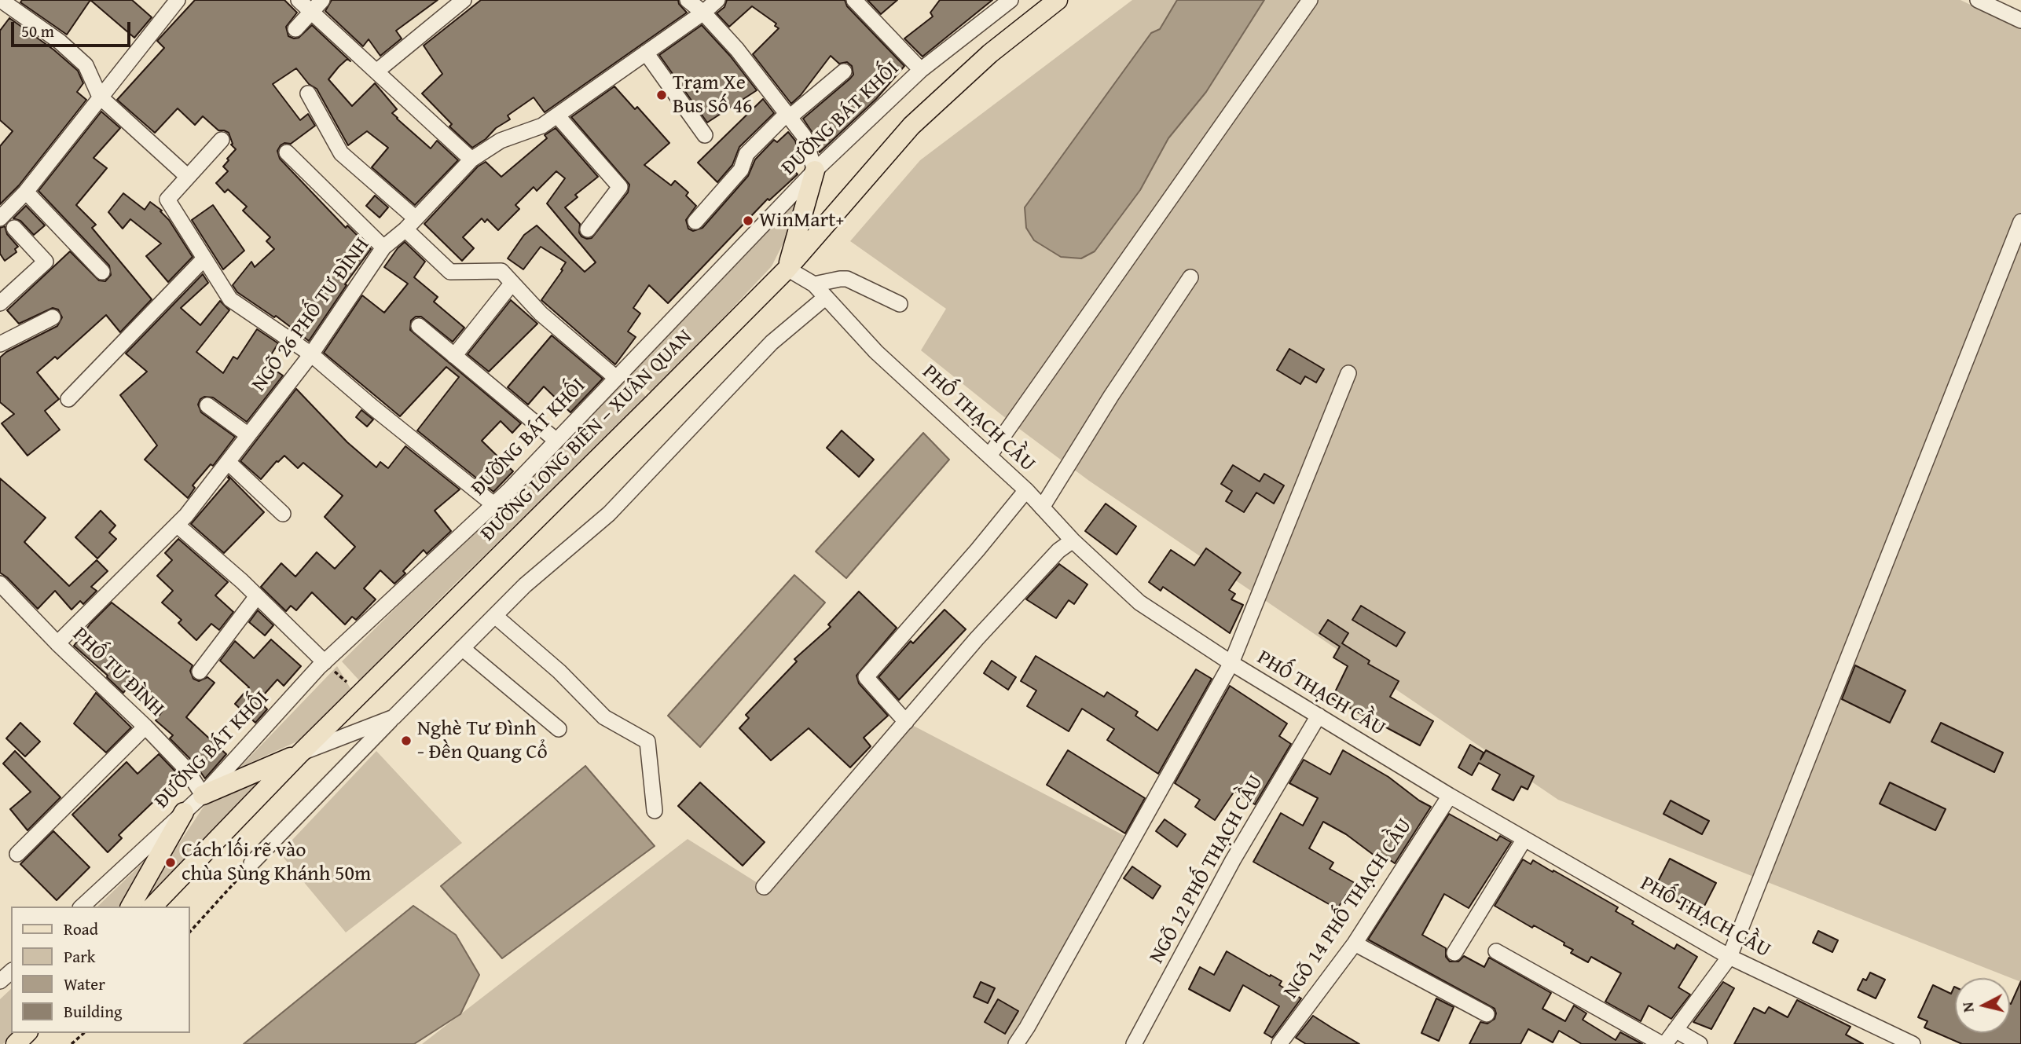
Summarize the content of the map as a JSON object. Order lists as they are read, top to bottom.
{
  "streets": {
    "main road": ["ĐƯỜNG LONG BIÊN – XUÂN QUAN"],
    "street": [
      "ĐƯỜNG BÁT KHỐI",
      "NGÕ 26 PHỐ TƯ ĐÌNH",
      "PHỐ THẠCH CẦU",
      "PHỐ TƯ ĐÌNH",
      "NGÕ 12 PHỐ THẠCH CẦU",
      "NGÕ 14 PHỐ THẠCH CẦU"
    ]
  },
  "crossings": [
    ["ĐƯỜNG BÁT KHỐI", "PHỐ TƯ ĐÌNH"],
    ["NGÕ 26 PHỐ TƯ ĐÌNH", "PHỐ TƯ ĐÌNH"],
    ["PHỐ THẠCH CẦU", "ĐƯỜNG LONG BIÊN – XUÂN QUAN"],
    ["PHỐ THẠCH CẦU", "NGÕ 12 PHỐ THẠCH CẦU"],
    ["PHỐ THẠCH CẦU", "NGÕ 14 PHỐ THẠCH CẦU"]
  ],
  "places": [
    "Trạm Xe Bus Số 46",
    "WinMart+",
    "Nghè Tư Đình - Đền Quang Cổ",
    "Cách lối rẽ vào chùa Sùng Khánh 50m"
  ],
  "legend": [
    "Road",
    "Park",
    "Water",
    "Building"
  ],
  "scale_bar": "50 m",
  "north": "left"
}
